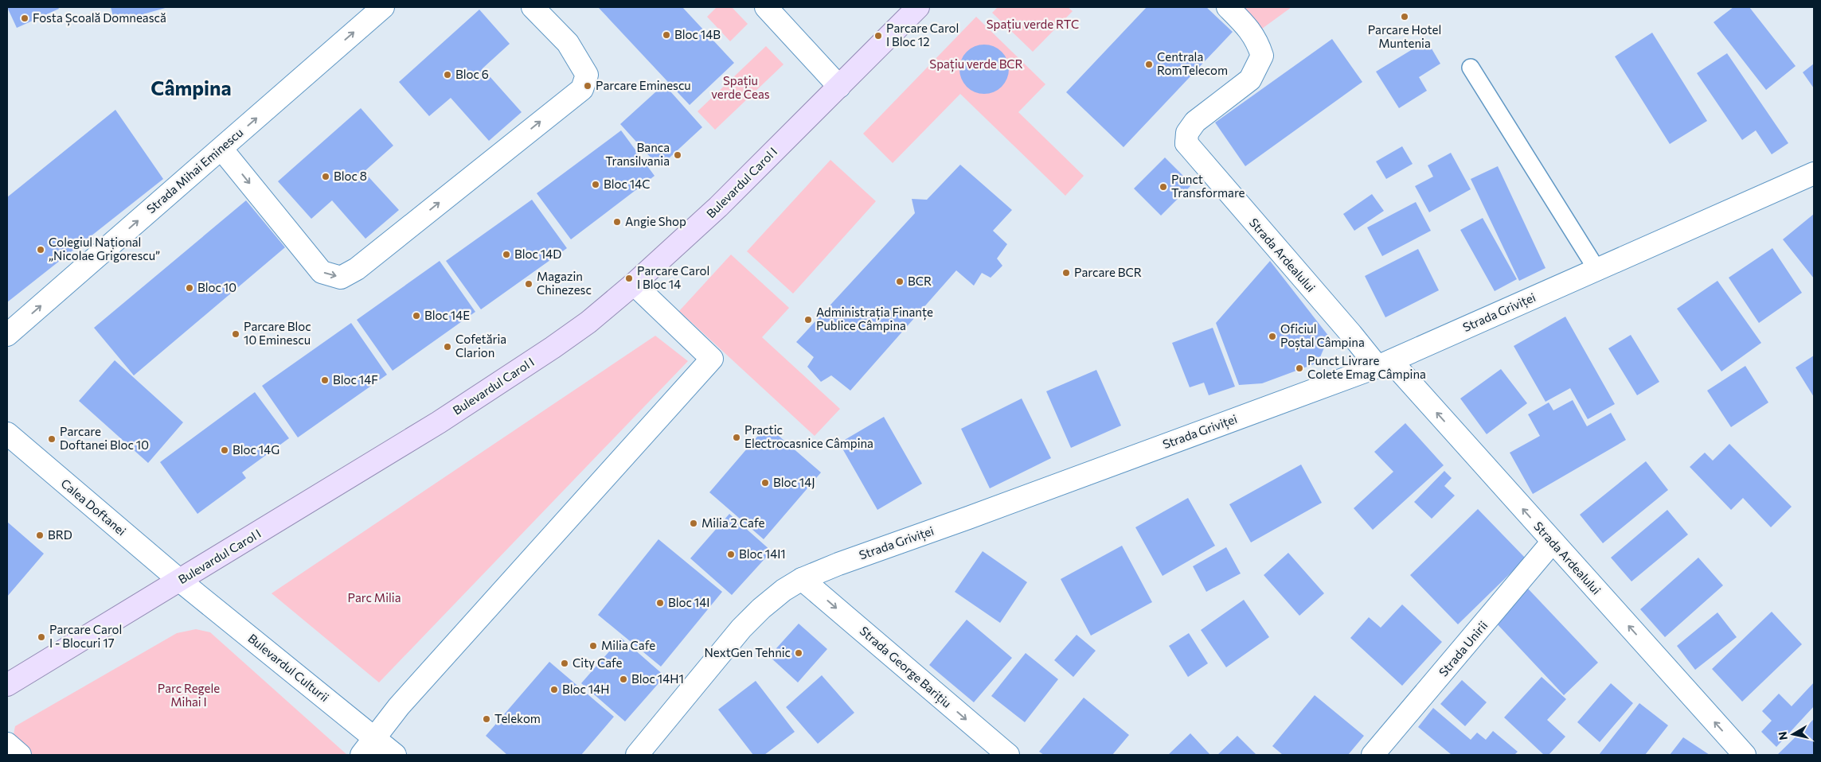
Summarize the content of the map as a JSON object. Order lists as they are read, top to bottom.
{
  "streets": {
    "main road": ["Bulevardul Carol I"],
    "street": [
      "Strada Mihai Eminescu",
      "Strada Ardealului",
      "Strada Griviței",
      "Calea Doftanei",
      "Strada Unirii",
      "Strada George Barițiu",
      "Bulevardul Culturii"
    ]
  },
  "crossings": [
    ["Bulevardul Carol I", "Calea Doftanei"],
    ["Bulevardul Carol I", "Bulevardul Culturii"],
    ["Strada Ardealului", "Strada Griviței"],
    ["Strada Ardealului", "Strada Unirii"],
    ["Strada Griviței", "Strada George Barițiu"],
    ["Calea Doftanei", "Bulevardul Culturii"]
  ],
  "one_way": ["Strada Mihai Eminescu", "Strada Ardealului", "Strada George Barițiu"],
  "districts": ["Câmpina"],
  "parks": [
    "Spațiu verde RTC",
    "Spațiu verde BCR",
    "Spațiu verde Ceas",
    "Parc Milia",
    "Parc Regele Mihai I"
  ],
  "places": [
    "Parcare Hotel Muntenia",
    "Fosta Școală Domnească",
    "Bloc 14B",
    "Parcare Carol I Bloc 12",
    "Centrala RomTelecom",
    "Bloc 6",
    "Parcare Eminescu",
    "Banca Transilvania",
    "Bloc 8",
    "Bloc 14C",
    "Punct Transformare",
    "Angie Shop",
    "Colegiul Național „Nicolae Grigorescu”",
    "Bloc 14D",
    "Parcare BCR",
    "Parcare Carol I Bloc 14",
    "BCR",
    "Magazin Chinezesc",
    "Bloc 10",
    "Bloc 14E",
    "Administrația Finanțe Publice Câmpina",
    "Parcare Bloc 10 Eminescu",
    "Oficiul Poștal Câmpina",
    "Cofetăria Clarion",
    "Punct Livrare Colete Emag Câmpina",
    "Bloc 14F",
    "Practic Electrocasnice Câmpina",
    "Parcare Doftanei Bloc 10",
    "Bloc 14G",
    "Bloc 14J",
    "Milia 2 Cafe",
    "BRD",
    "Bloc 14I1",
    "Bloc 14I",
    "Parcare Carol I - Blocuri 17",
    "Milia Cafe",
    "NextGen Tehnic",
    "City Cafe",
    "Bloc 14H1",
    "Bloc 14H",
    "Telekom"
  ],
  "north": "left"
}
